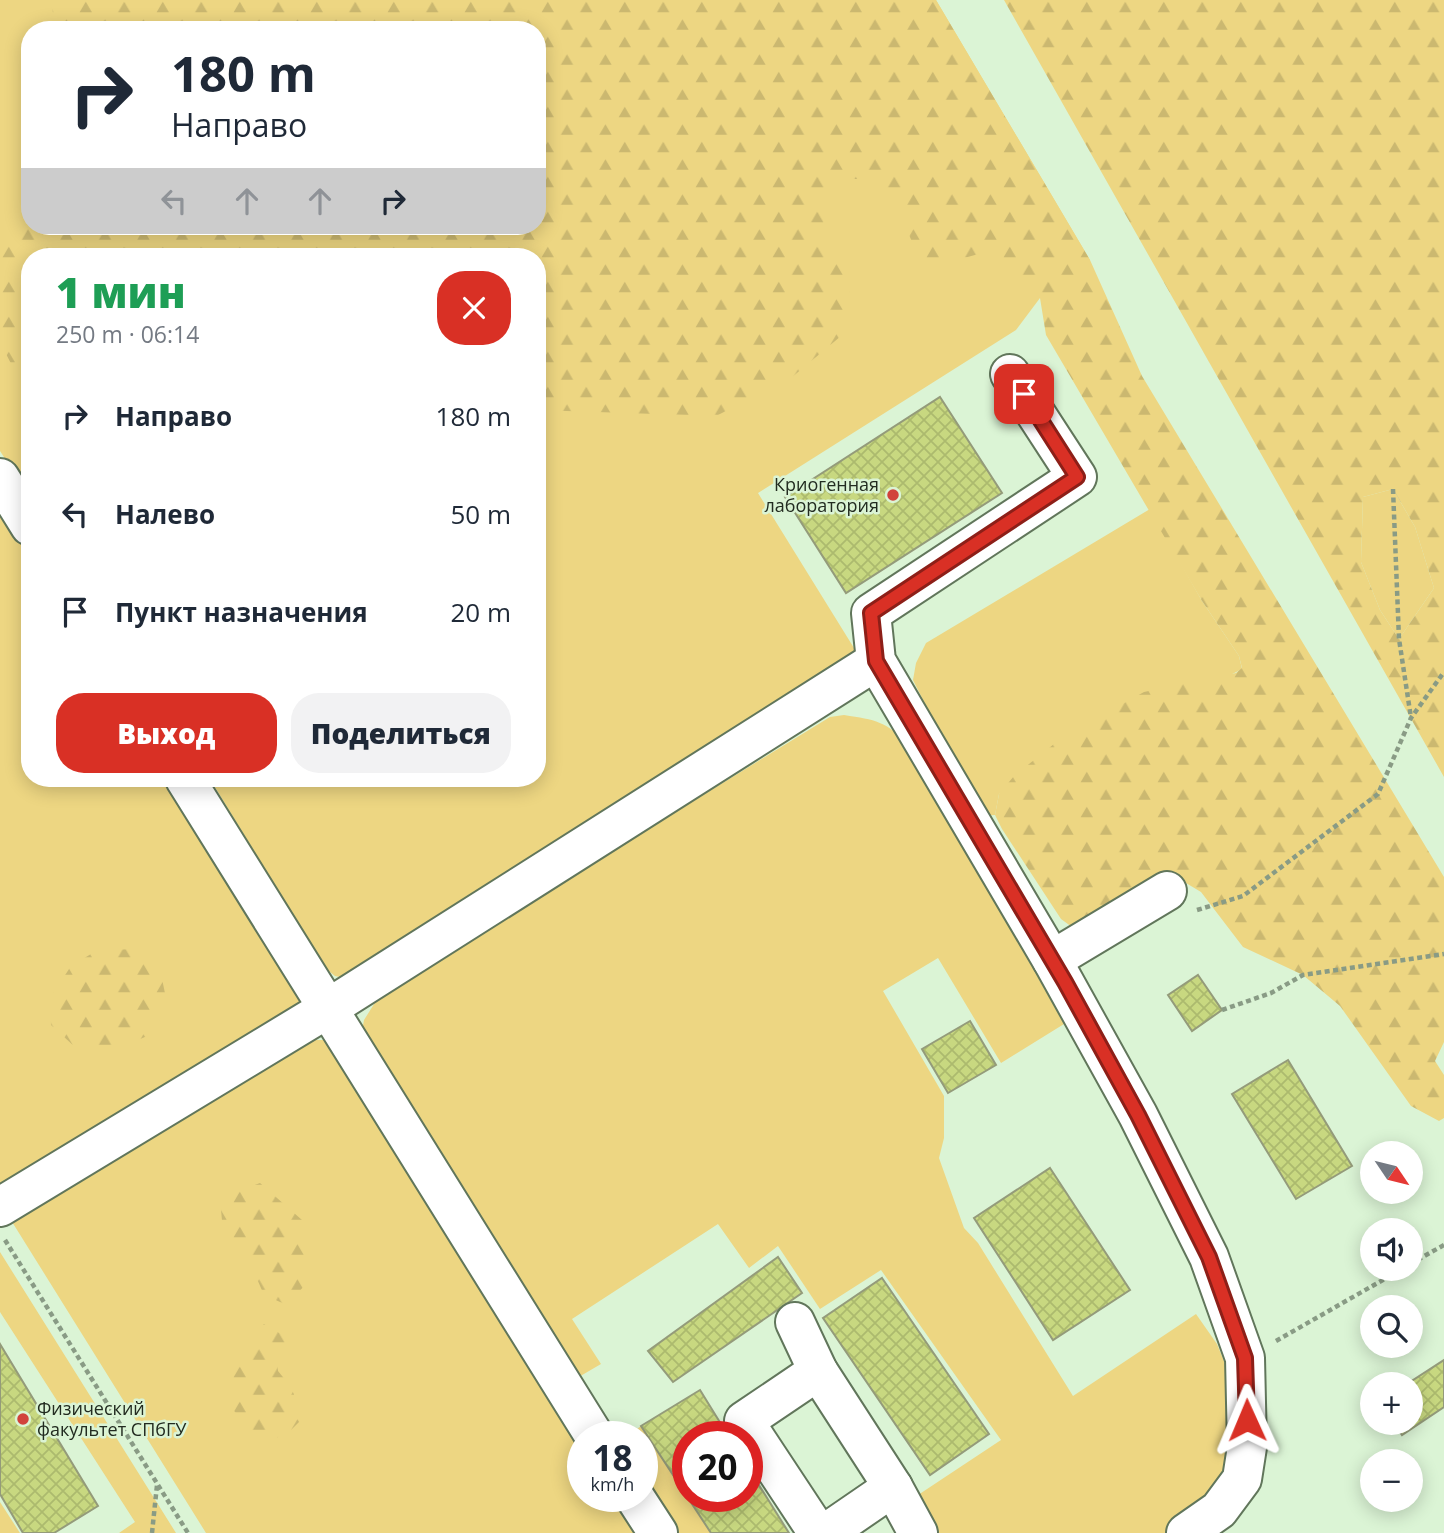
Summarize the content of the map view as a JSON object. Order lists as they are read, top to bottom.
{
  "places": ["Криогенная лаборатория", "Физический факультет СПбГУ"],
  "north": "bottom right",
  "page": {
    "turn": ["180 m", "Направо"],
    "heading": ["1 мин", "250 m · 06:14"],
    "list": [
      {
        "name": "Направо",
        "value": "180 m"
      },
      {
        "name": "Налево",
        "value": "50 m"
      },
      {
        "name": "Пункт назначения",
        "value": "20 m"
      }
    ],
    "buttons": ["Выход", "Поделиться"],
    "map_buttons": ["+", "−"],
    "speed": "18 km/h",
    "limit": "20"
  }
}
